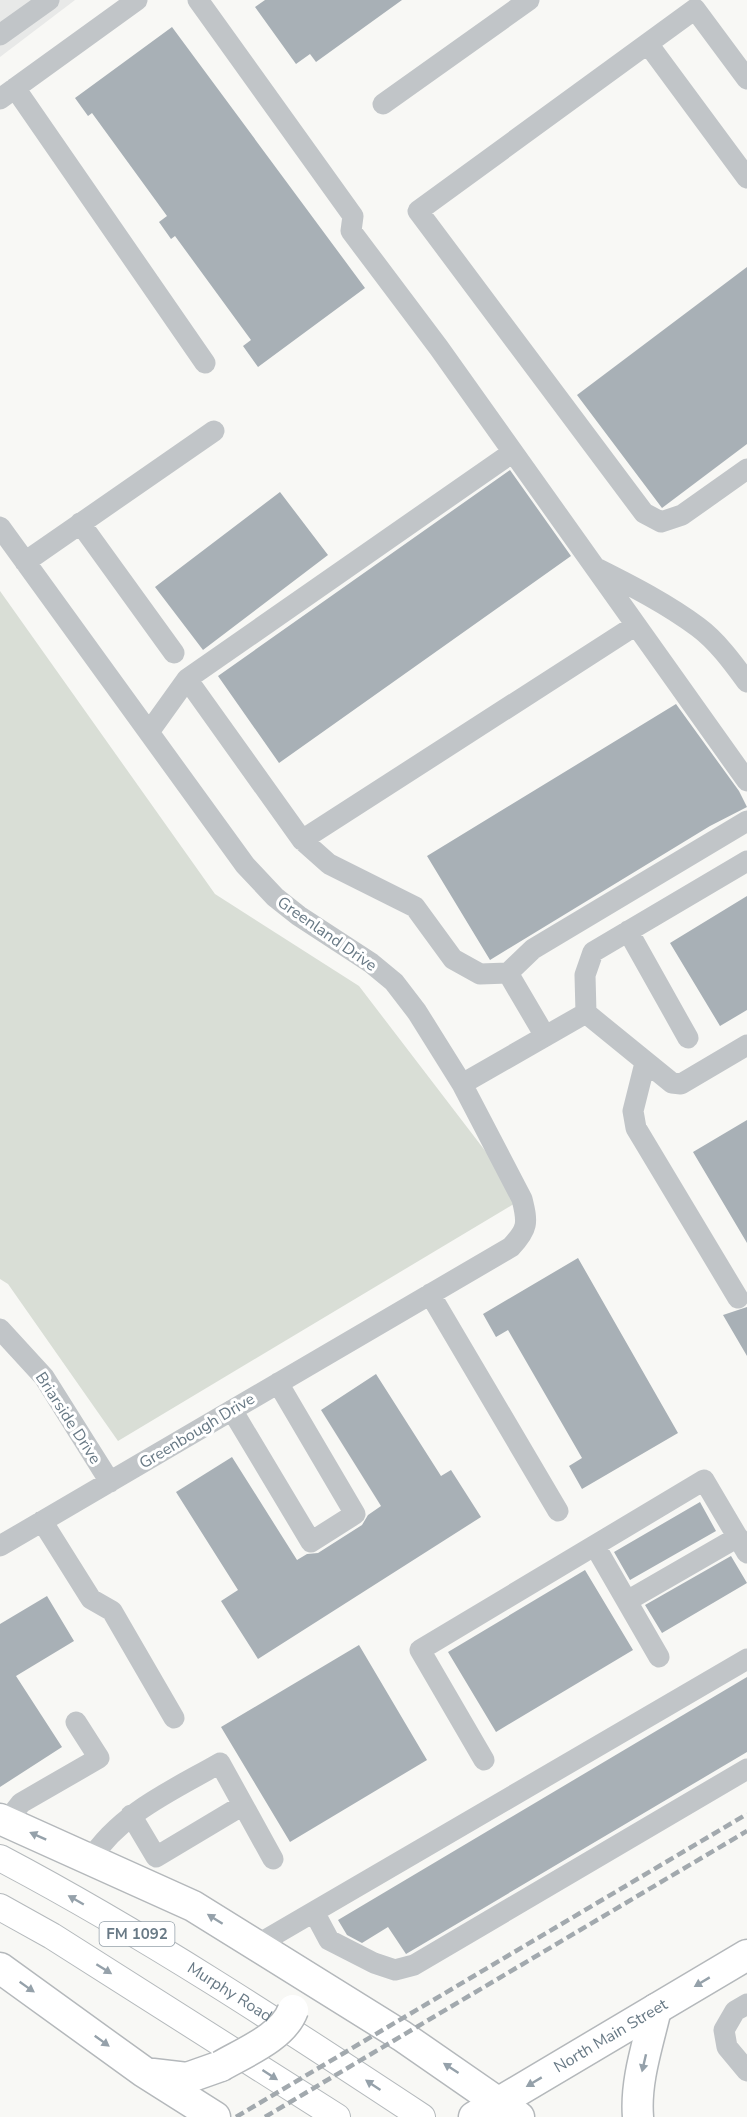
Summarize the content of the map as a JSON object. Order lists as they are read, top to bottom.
{
  "streets": {
    "highway": ["North Main Street"],
    "main road": ["FM 1092", "Murphy Road"],
    "street": ["Greenland Drive", "Briarside Drive", "Greenbough Drive"]
  },
  "crossings": [
    ["Greenland Drive", "Greenbough Drive"],
    ["Briarside Drive", "Greenbough Drive"]
  ],
  "one_way": ["North Main Street"]
}
